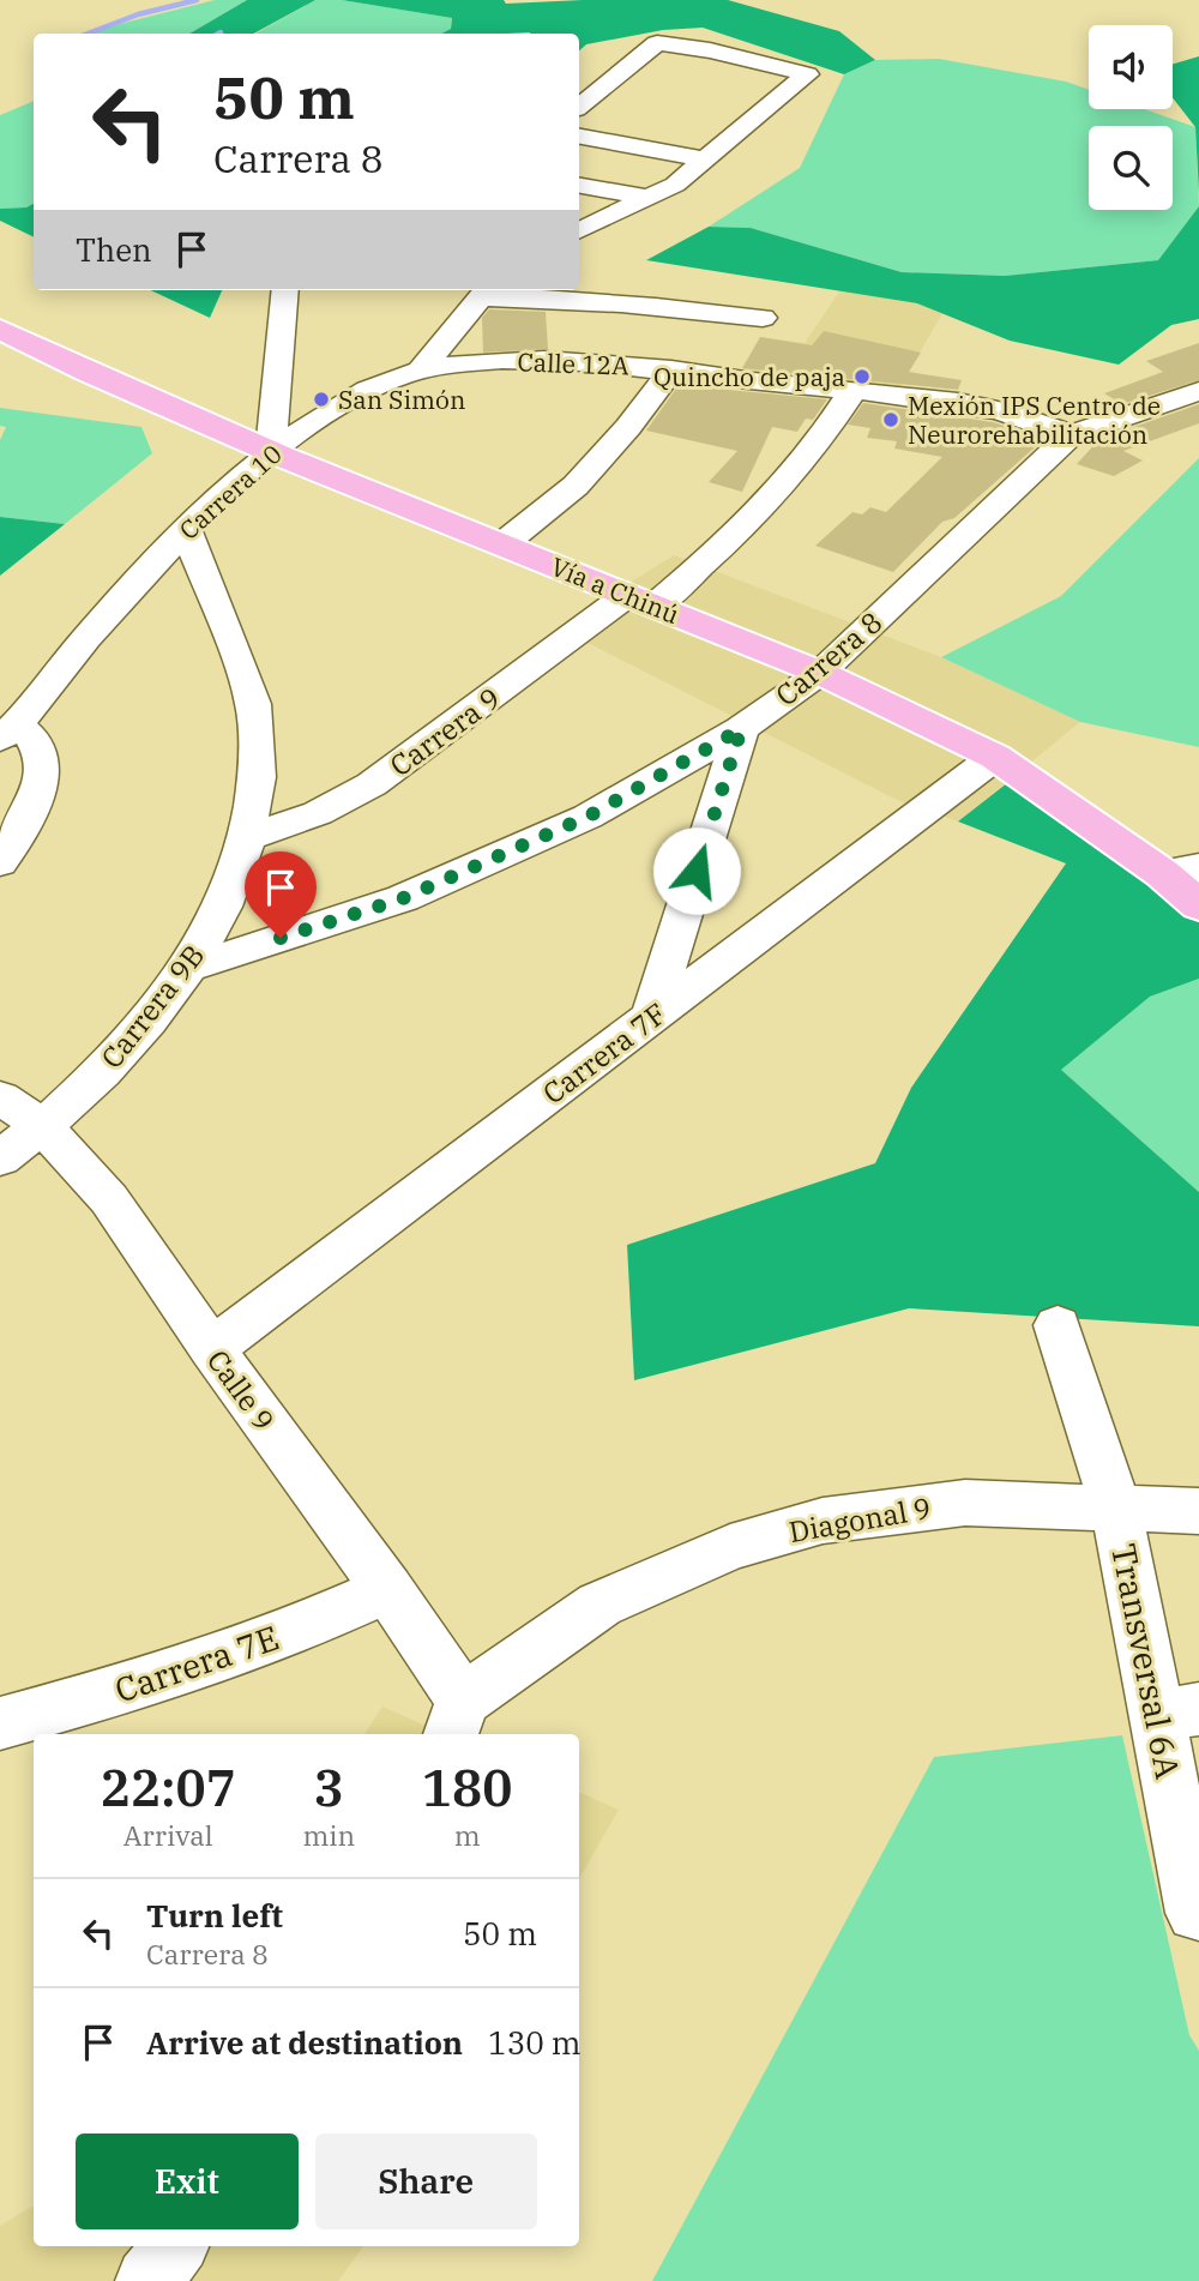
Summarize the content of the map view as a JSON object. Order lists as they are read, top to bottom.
{
  "streets": {
    "main road": ["Vía a Chinú"],
    "street": [
      "Calle 12A",
      "Carrera 10",
      "Carrera 8",
      "Carrera 9",
      "Carrera 9B",
      "Carrera 7F",
      "Calle 9",
      "Diagonal 9",
      "Transversal 6A",
      "Carrera 7E"
    ]
  },
  "crossings": [
    ["Calle 12A", "Carrera 10"],
    ["Calle 12A", "Carrera 8"],
    ["Calle 12A", "Carrera 9"],
    ["Carrera 10", "Vía a Chinú"],
    ["Carrera 10", "Carrera 9B"],
    ["Vía a Chinú", "Carrera 8"],
    ["Vía a Chinú", "Carrera 9"],
    ["Vía a Chinú", "Carrera 7F"],
    ["Carrera 8", "Carrera 9B"],
    ["Carrera 9", "Carrera 9B"],
    ["Carrera 9B", "Calle 9"],
    ["Carrera 7F", "Calle 9"],
    ["Calle 9", "Diagonal 9"],
    ["Calle 9", "Carrera 7E"],
    ["Diagonal 9", "Transversal 6A"]
  ],
  "places": ["Quincho de paja", "San Simón", "Mexión IPS Centro de Neurorehabilitación"],
  "page": {
    "turn": ["50 m", "Carrera 8"],
    "then": "Then",
    "eta": [
      "22:07",
      "Arrival",
      "3",
      "min",
      "180",
      "m"
    ],
    "list": [
      {
        "name": "Turn left",
        "note": "Carrera 8",
        "value": "50 m"
      },
      {
        "name": "Arrive at destination",
        "value": "130 m"
      }
    ],
    "buttons": ["Exit", "Share"]
  }
}
